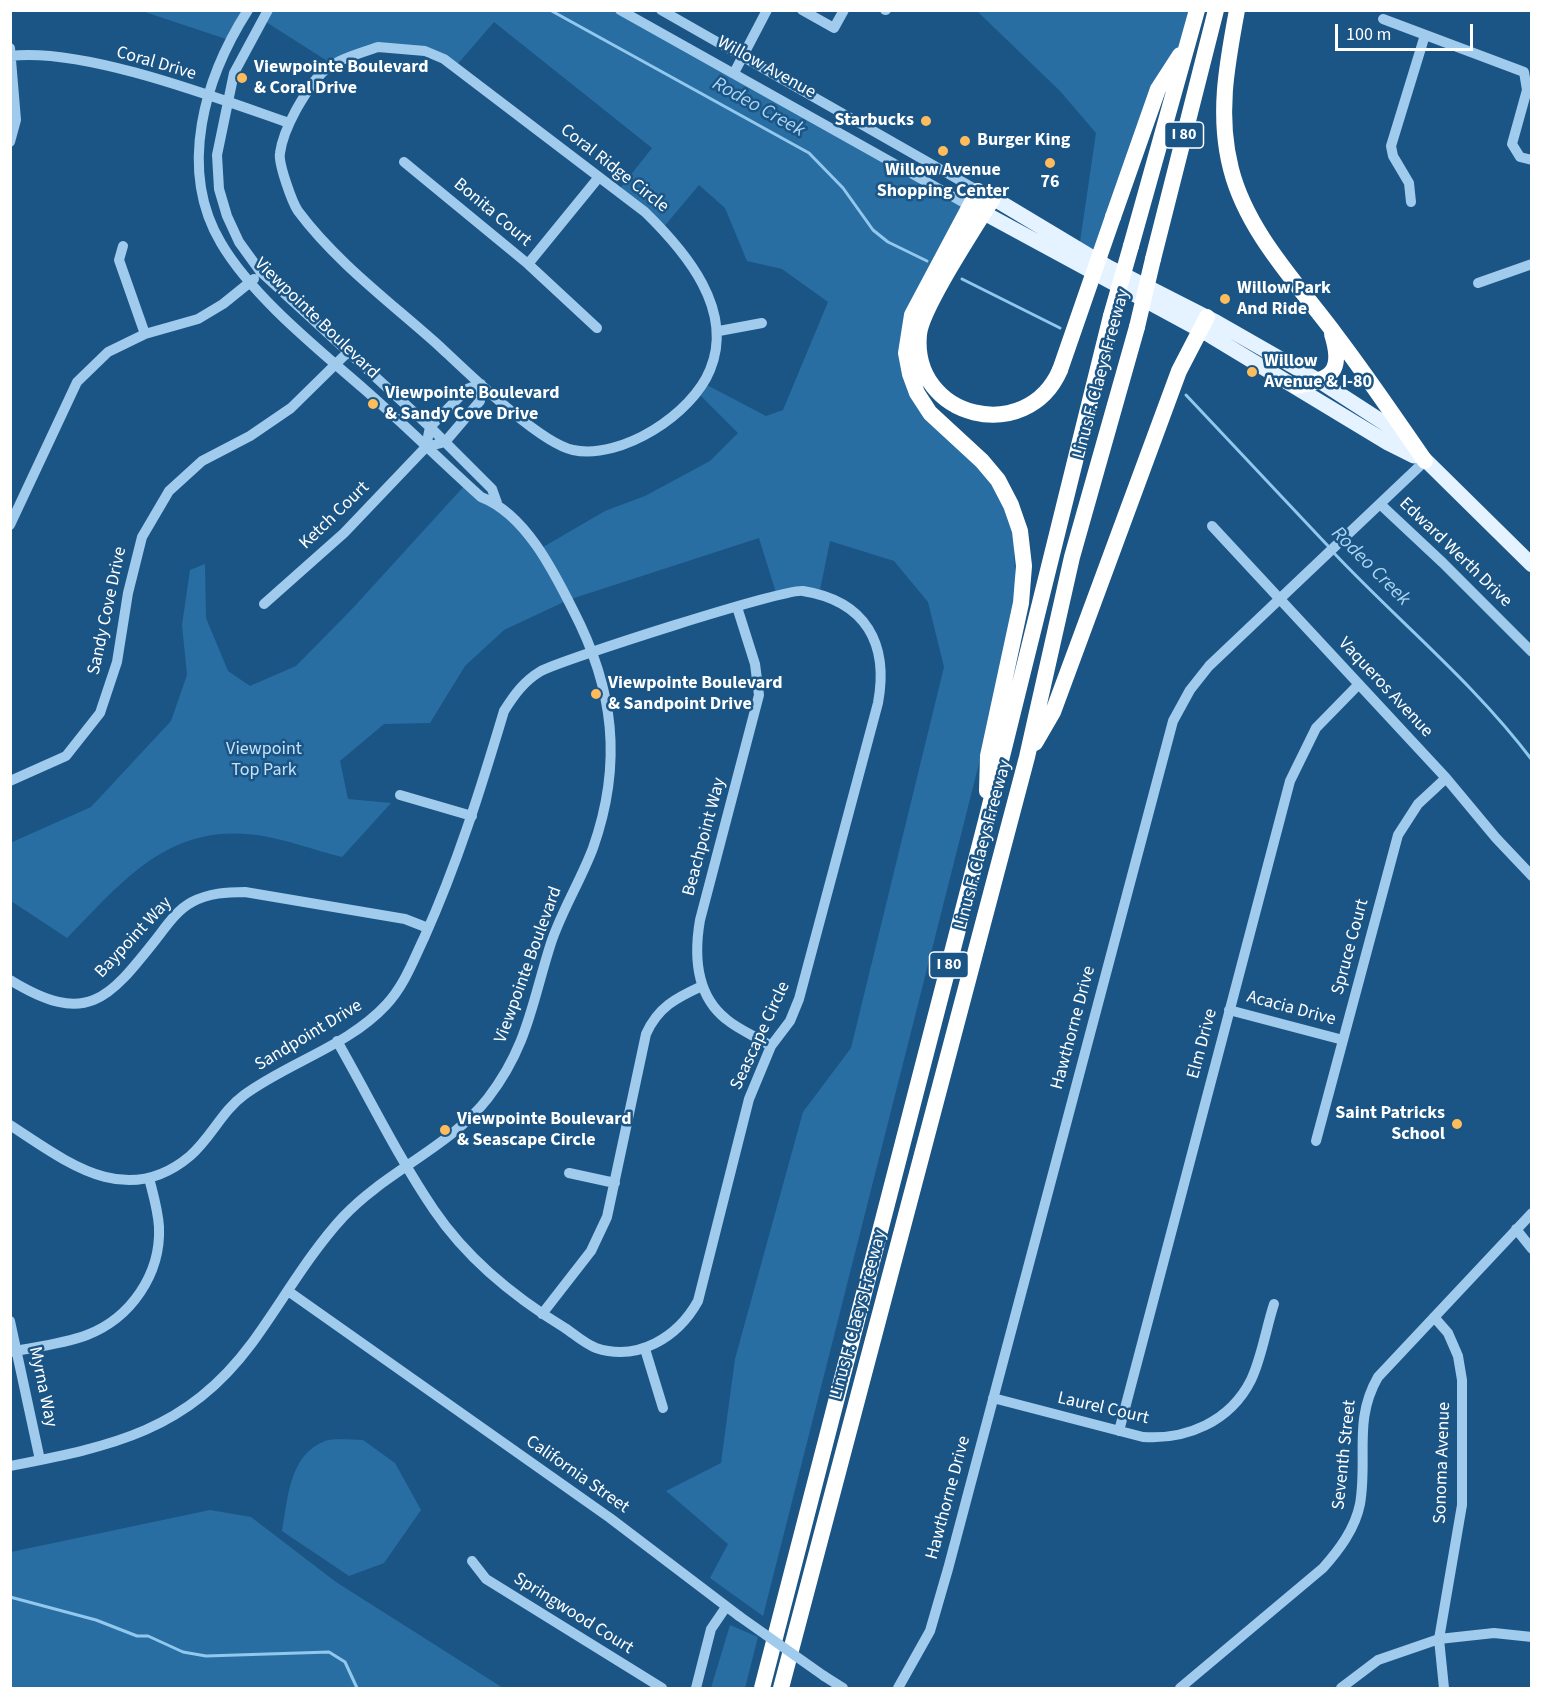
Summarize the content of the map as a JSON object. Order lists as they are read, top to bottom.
{
  "streets": {
    "highway": ["I 80", "Linus F. Claeys Freeway"],
    "main road": ["Willow Avenue"],
    "street": [
      "Coral Drive",
      "Coral Ridge Circle",
      "Bonita Court",
      "Viewpointe Boulevard",
      "Ketch Court",
      "Edward Werth Drive",
      "Sandy Cove Drive",
      "Vaqueros Avenue",
      "Beachpoint Way",
      "Baypoint Way",
      "Spruce Court",
      "Acacia Drive",
      "Hawthorne Drive",
      "Sandpoint Drive",
      "Seascape Circle",
      "Elm Drive",
      "Myrna Way",
      "Laurel Court",
      "Seventh Street",
      "Sonoma Avenue",
      "California Street",
      "Springwood Court"
    ]
  },
  "crossings": [
    ["Coral Drive", "Coral Ridge Circle"],
    ["Coral Drive", "Viewpointe Boulevard"],
    ["Willow Avenue", "Hawthorne Drive"],
    ["Coral Ridge Circle", "Bonita Court"],
    ["Viewpointe Boulevard", "Ketch Court"],
    ["Viewpointe Boulevard", "Sandy Cove Drive"],
    ["Viewpointe Boulevard", "Sandpoint Drive"],
    ["Viewpointe Boulevard", "Seascape Circle"],
    ["Viewpointe Boulevard", "Myrna Way"],
    ["Viewpointe Boulevard", "California Street"],
    ["Edward Werth Drive", "Hawthorne Drive"],
    ["Vaqueros Avenue", "Spruce Court"],
    ["Vaqueros Avenue", "Hawthorne Drive"],
    ["Vaqueros Avenue", "Elm Drive"],
    ["Beachpoint Way", "Seascape Circle"],
    ["Baypoint Way", "Sandpoint Drive"],
    ["Spruce Court", "Acacia Drive"],
    ["Acacia Drive", "Elm Drive"],
    ["Hawthorne Drive", "Laurel Court"],
    ["Sandpoint Drive", "Seascape Circle"],
    ["Elm Drive", "Laurel Court"],
    ["Seventh Street", "Sonoma Avenue"]
  ],
  "water": ["Rodeo Creek"],
  "parks": ["Viewpoint Top Park"],
  "places": [
    "Viewpointe Boulevard & Coral Drive",
    "Starbucks",
    "Burger King",
    "Willow Avenue Shopping Center",
    "76",
    "Willow Park And Ride",
    "Willow Avenue & I-80",
    "Viewpointe Boulevard & Sandy Cove Drive",
    "Viewpointe Boulevard & Sandpoint Drive",
    "Saint Patricks School",
    "Viewpointe Boulevard & Seascape Circle"
  ],
  "scale_bar": "100 m"
}
